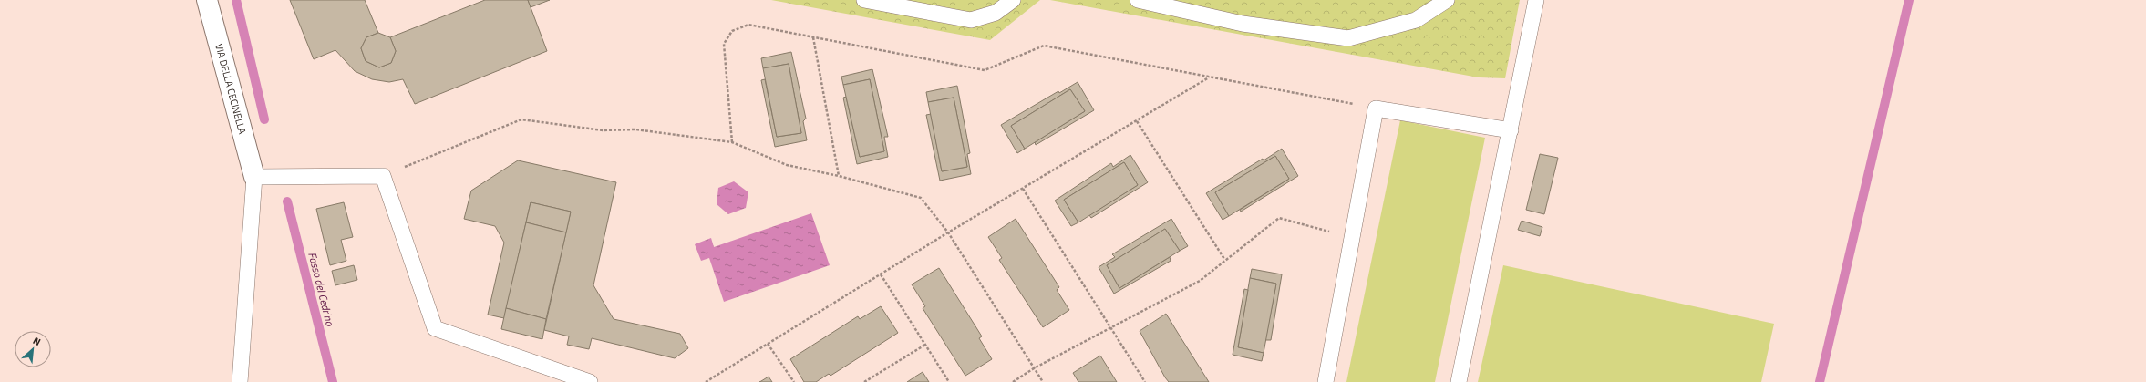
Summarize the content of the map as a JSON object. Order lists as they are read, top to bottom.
{
  "streets": {
    "street": ["VIA DELLA CECINELLA"]
  },
  "water": ["Fosso del Cedrino"],
  "north": "top right"
}
